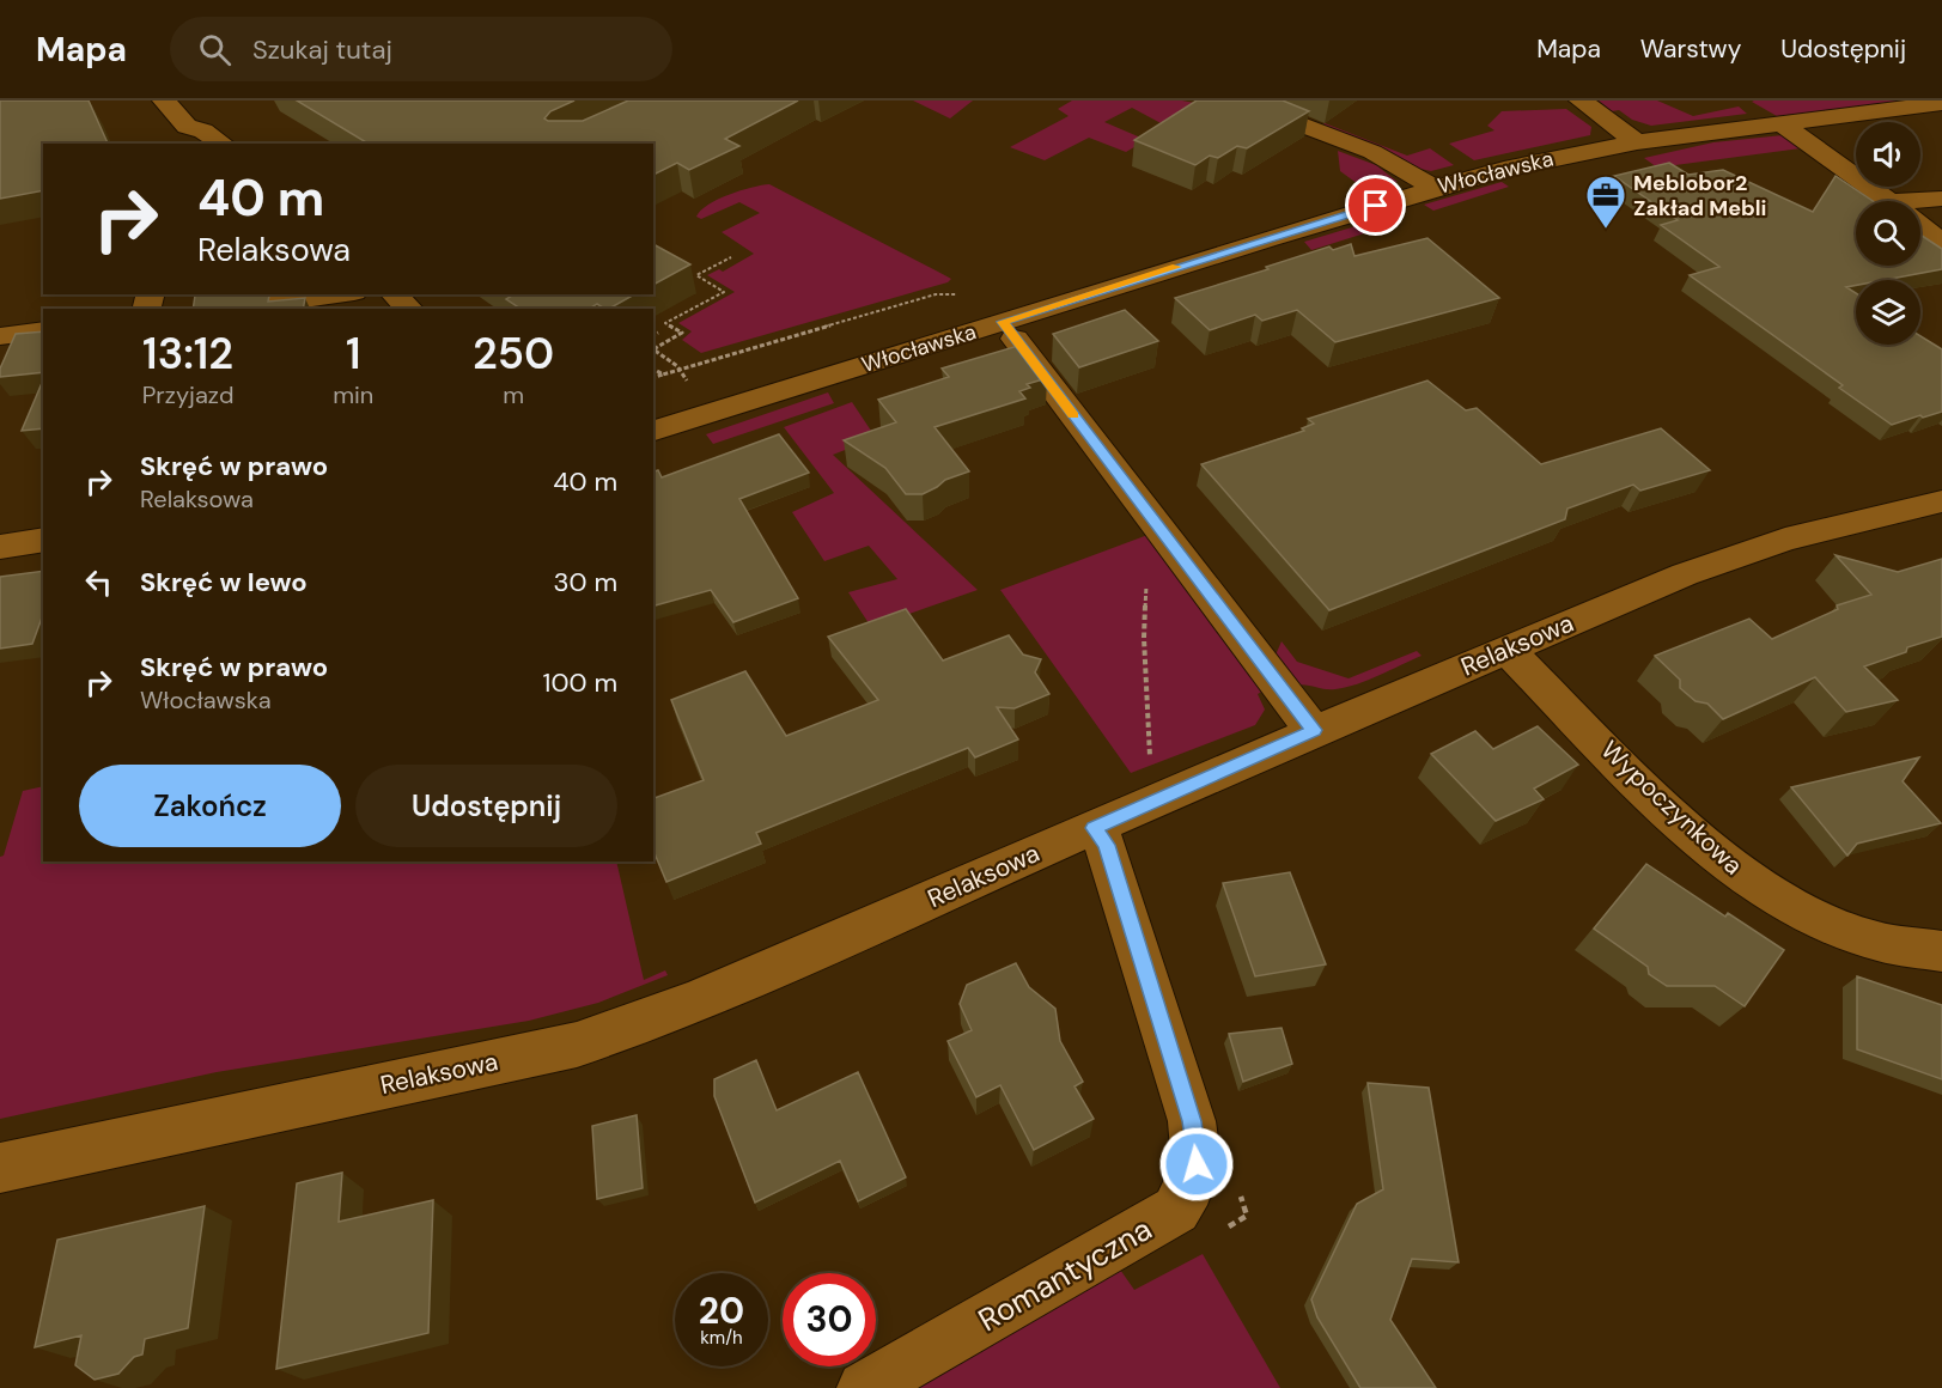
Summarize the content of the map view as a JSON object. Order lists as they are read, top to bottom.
{
  "streets": {
    "street": [
      "Włocławska",
      "Relaksowa",
      "Wypoczynkowa",
      "Romantyczna"
    ]
  },
  "crossings": [
    ["Relaksowa", "Wypoczynkowa"],
    ["Relaksowa", "Romantyczna"]
  ],
  "places": {
    "office": ["Meblobor2 Zakład Mebli"]
  },
  "page": {
    "header": "Mapa",
    "search": "Szukaj tutaj",
    "nav": ["Mapa", "Warstwy", "Udostępnij"],
    "turn": ["40 m", "Relaksowa"],
    "eta": [
      "13:12",
      "Przyjazd",
      "1",
      "min",
      "250",
      "m"
    ],
    "list": [
      {
        "name": "Skręć w prawo",
        "note": "Relaksowa",
        "value": "40 m"
      },
      {
        "name": "Skręć w lewo",
        "value": "30 m"
      },
      {
        "name": "Skręć w prawo",
        "note": "Włocławska",
        "value": "100 m"
      }
    ],
    "buttons": ["Zakończ", "Udostępnij"],
    "speed": "20 km/h",
    "limit": "30"
  }
}
